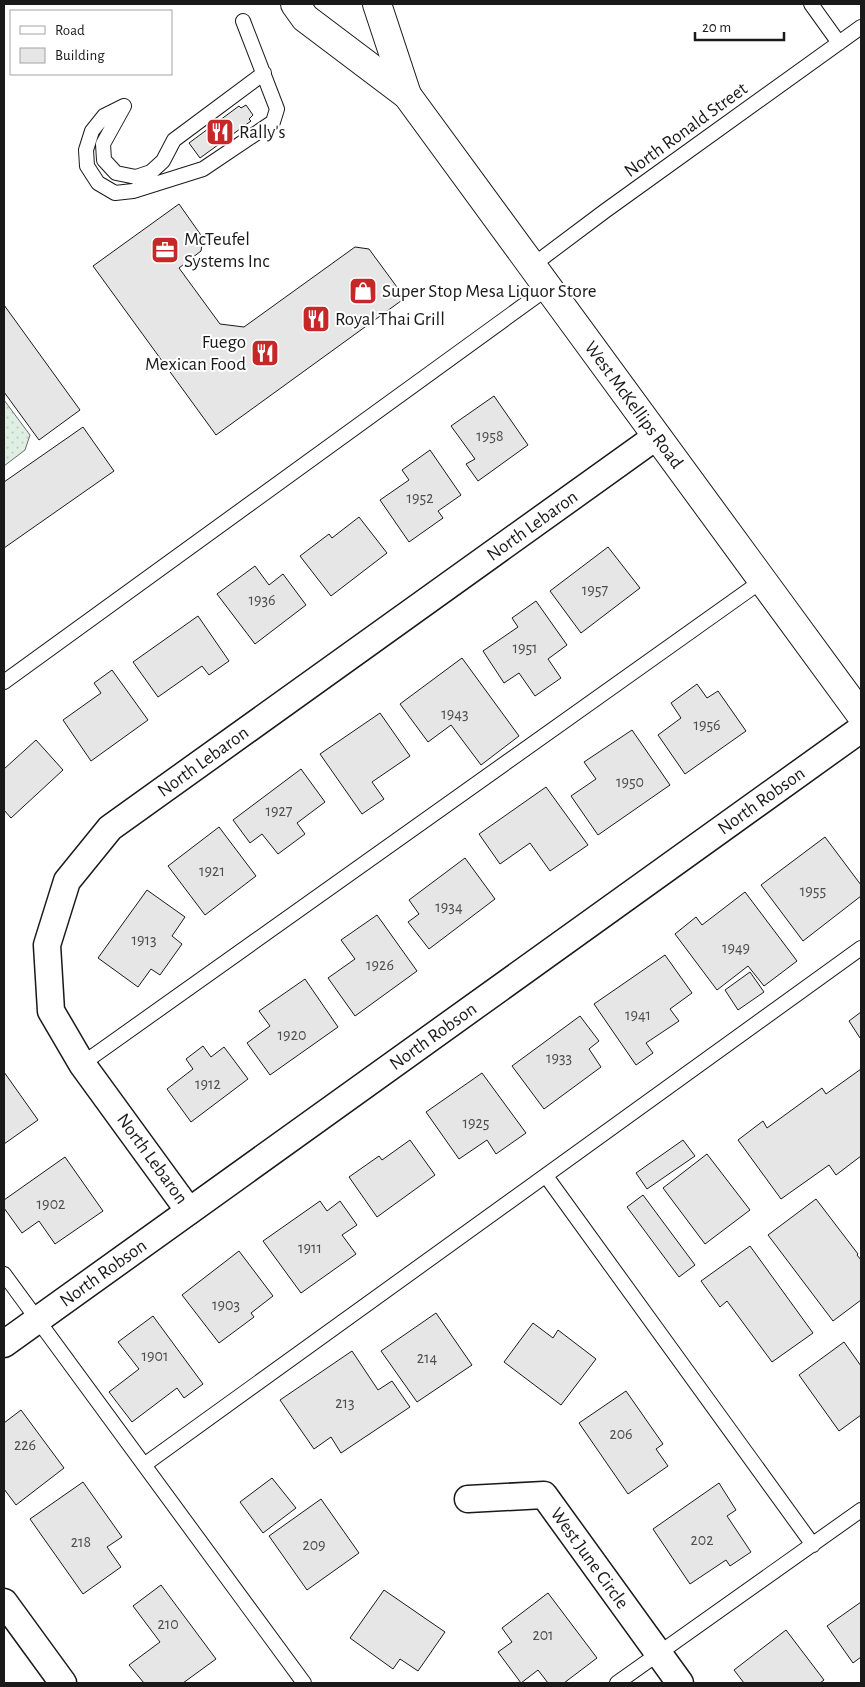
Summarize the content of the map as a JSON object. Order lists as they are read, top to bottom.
{
  "streets": {
    "main road": ["West McKellips Road"],
    "street": ["North Lebaron", "North Robson", "West June Circle"],
    "lane": ["North Ronald Street"]
  },
  "crossings": [
    ["North Ronald Street", "West McKellips Road"],
    ["West McKellips Road", "North Lebaron"],
    ["North Lebaron", "North Robson"]
  ],
  "places": {
    "restaurant": ["Rally's", "Royal Thai Grill", "Fuego Mexican Food"],
    "office": ["McTeufel Systems Inc"],
    "shop": ["Super Stop Mesa Liquor Store"]
  },
  "house_numbers": [
    "1958",
    "1952",
    "1957",
    "1936",
    "1951",
    "1943",
    "1956",
    "1950",
    "1927",
    "1921",
    "1955",
    "1934",
    "1913",
    "1949",
    "1926",
    "1941",
    "1920",
    "1933",
    "1912",
    "1925",
    "1902",
    "1911",
    "1903",
    "1901",
    "214",
    "213",
    "206",
    "226",
    "202",
    "218",
    "209",
    "210",
    "201"
  ],
  "legend": ["Road", "Building"],
  "scale_bar": "20 m"
}
